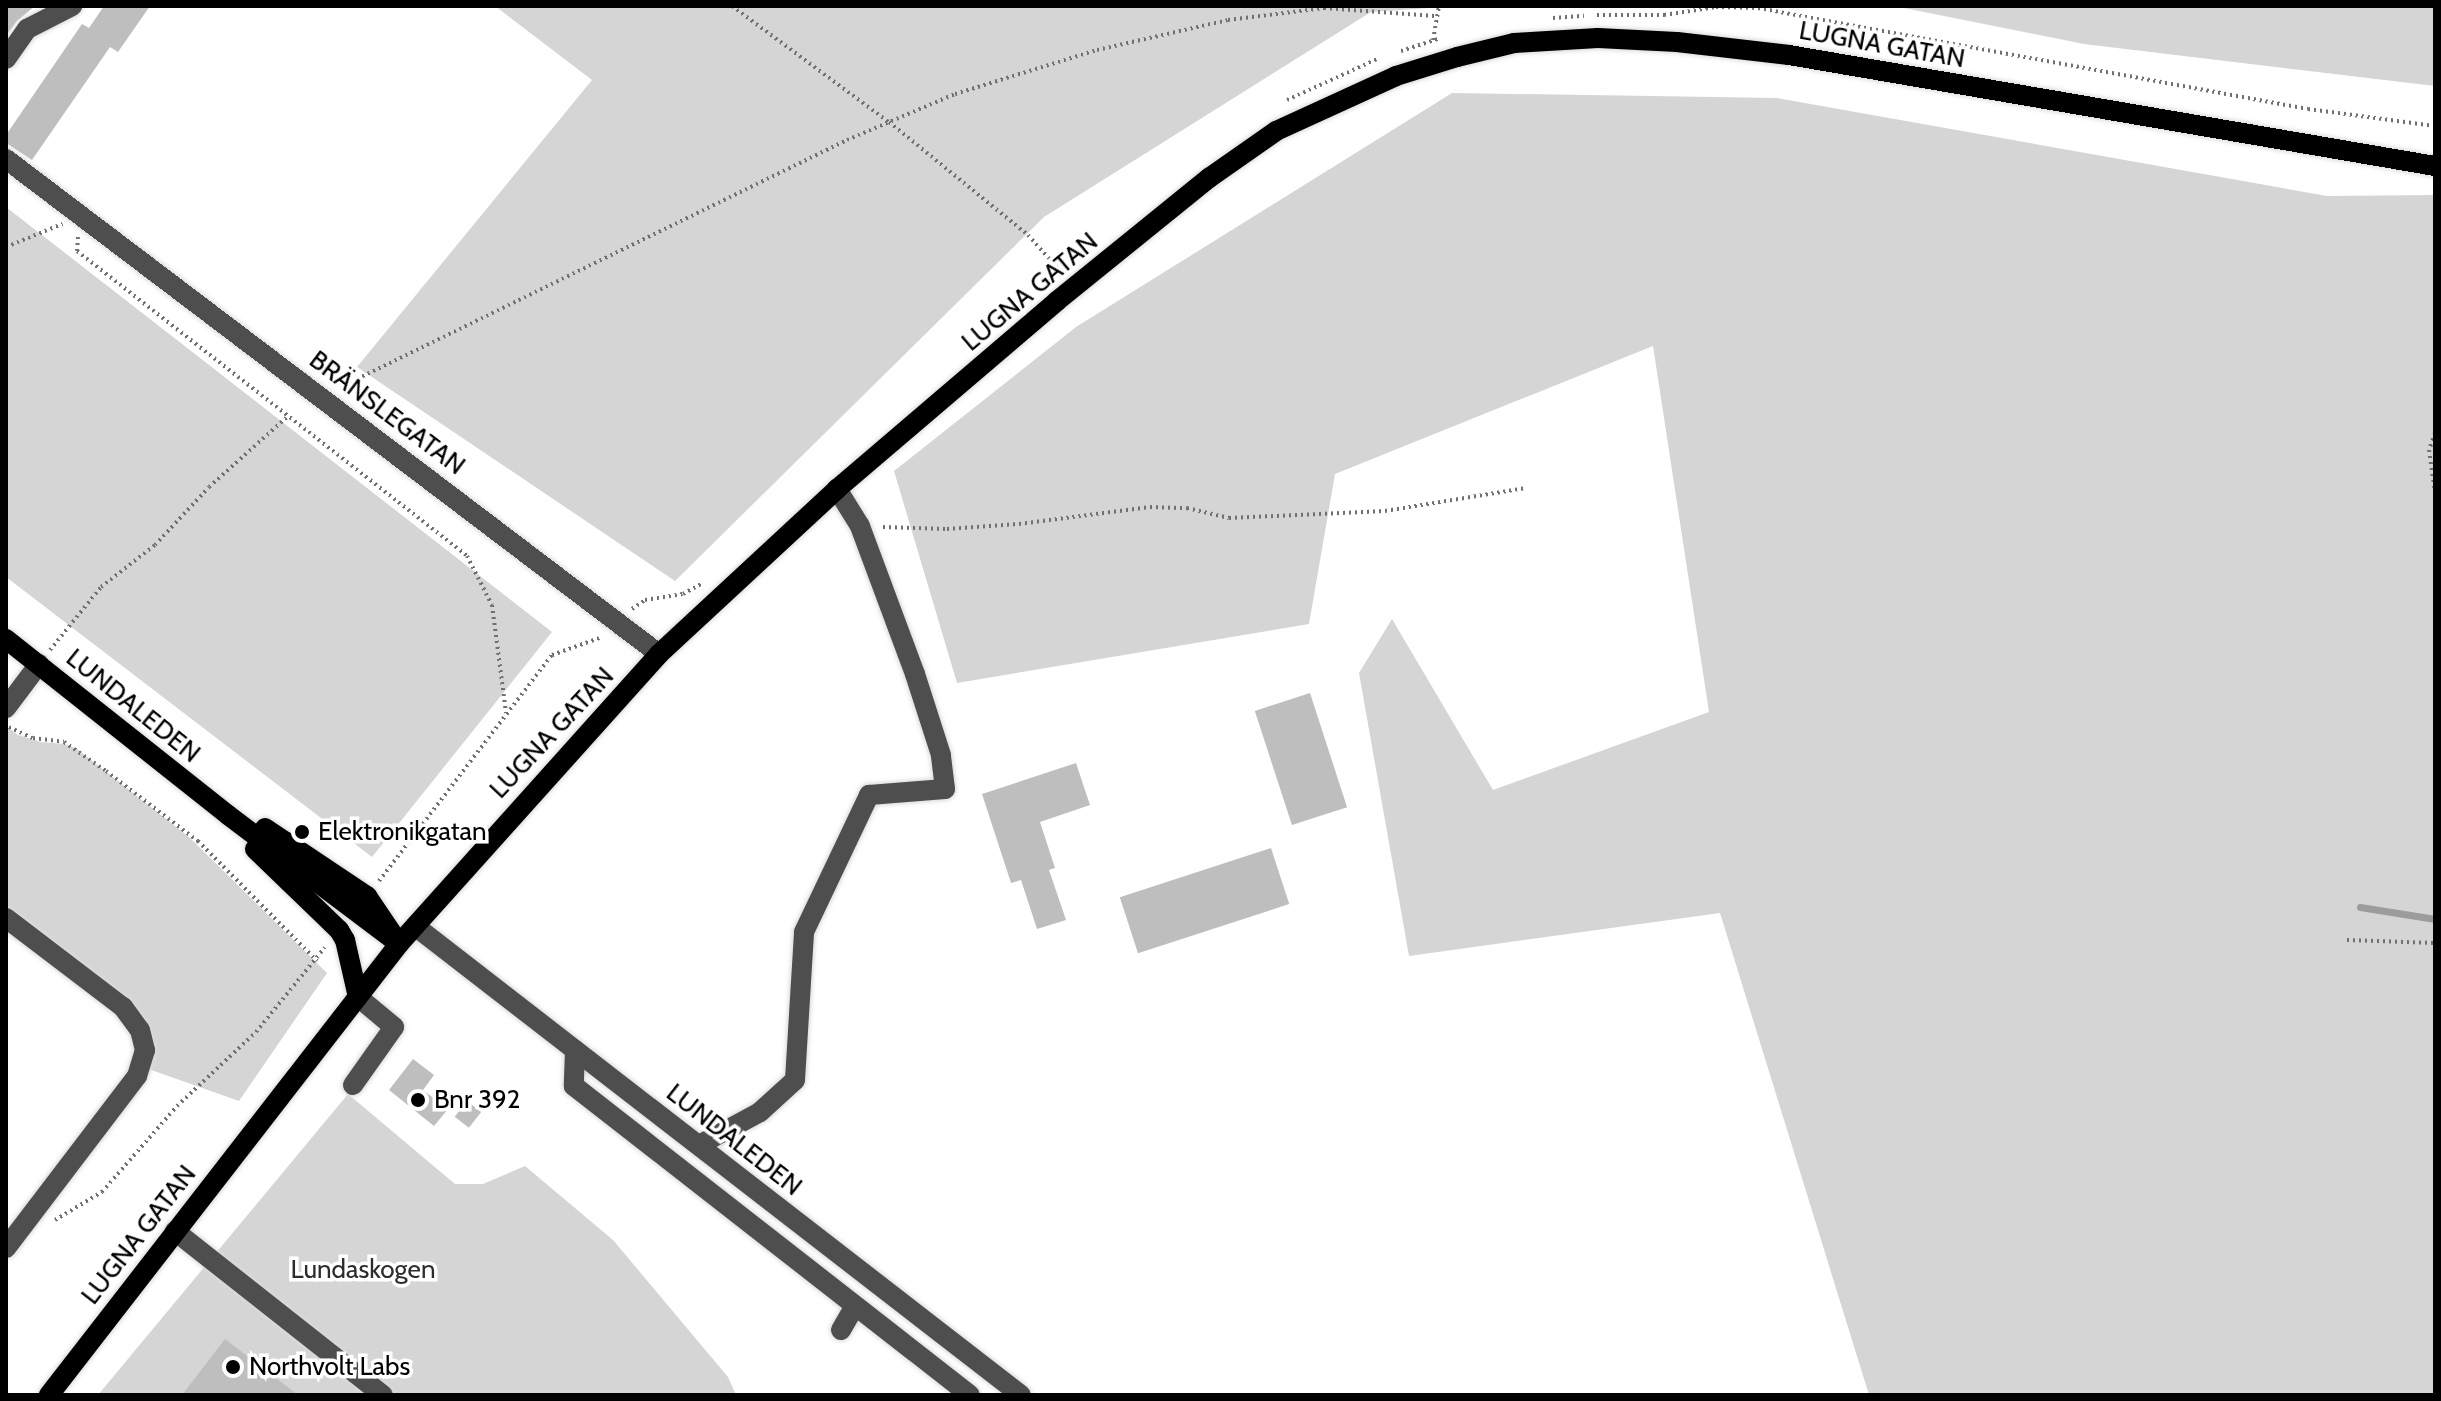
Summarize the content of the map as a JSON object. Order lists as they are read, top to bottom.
{
  "streets": {
    "main road": ["LUGNA GATAN", "LUNDALEDEN"],
    "street": ["BRÄNSLEGATAN"]
  },
  "crossings": [
    ["LUGNA GATAN", "BRÄNSLEGATAN"],
    ["LUGNA GATAN", "LUNDALEDEN"]
  ],
  "parks": ["Lundaskogen"],
  "places": ["Elektronikgatan", "Bnr 392", "Northvolt Labs"]
}
